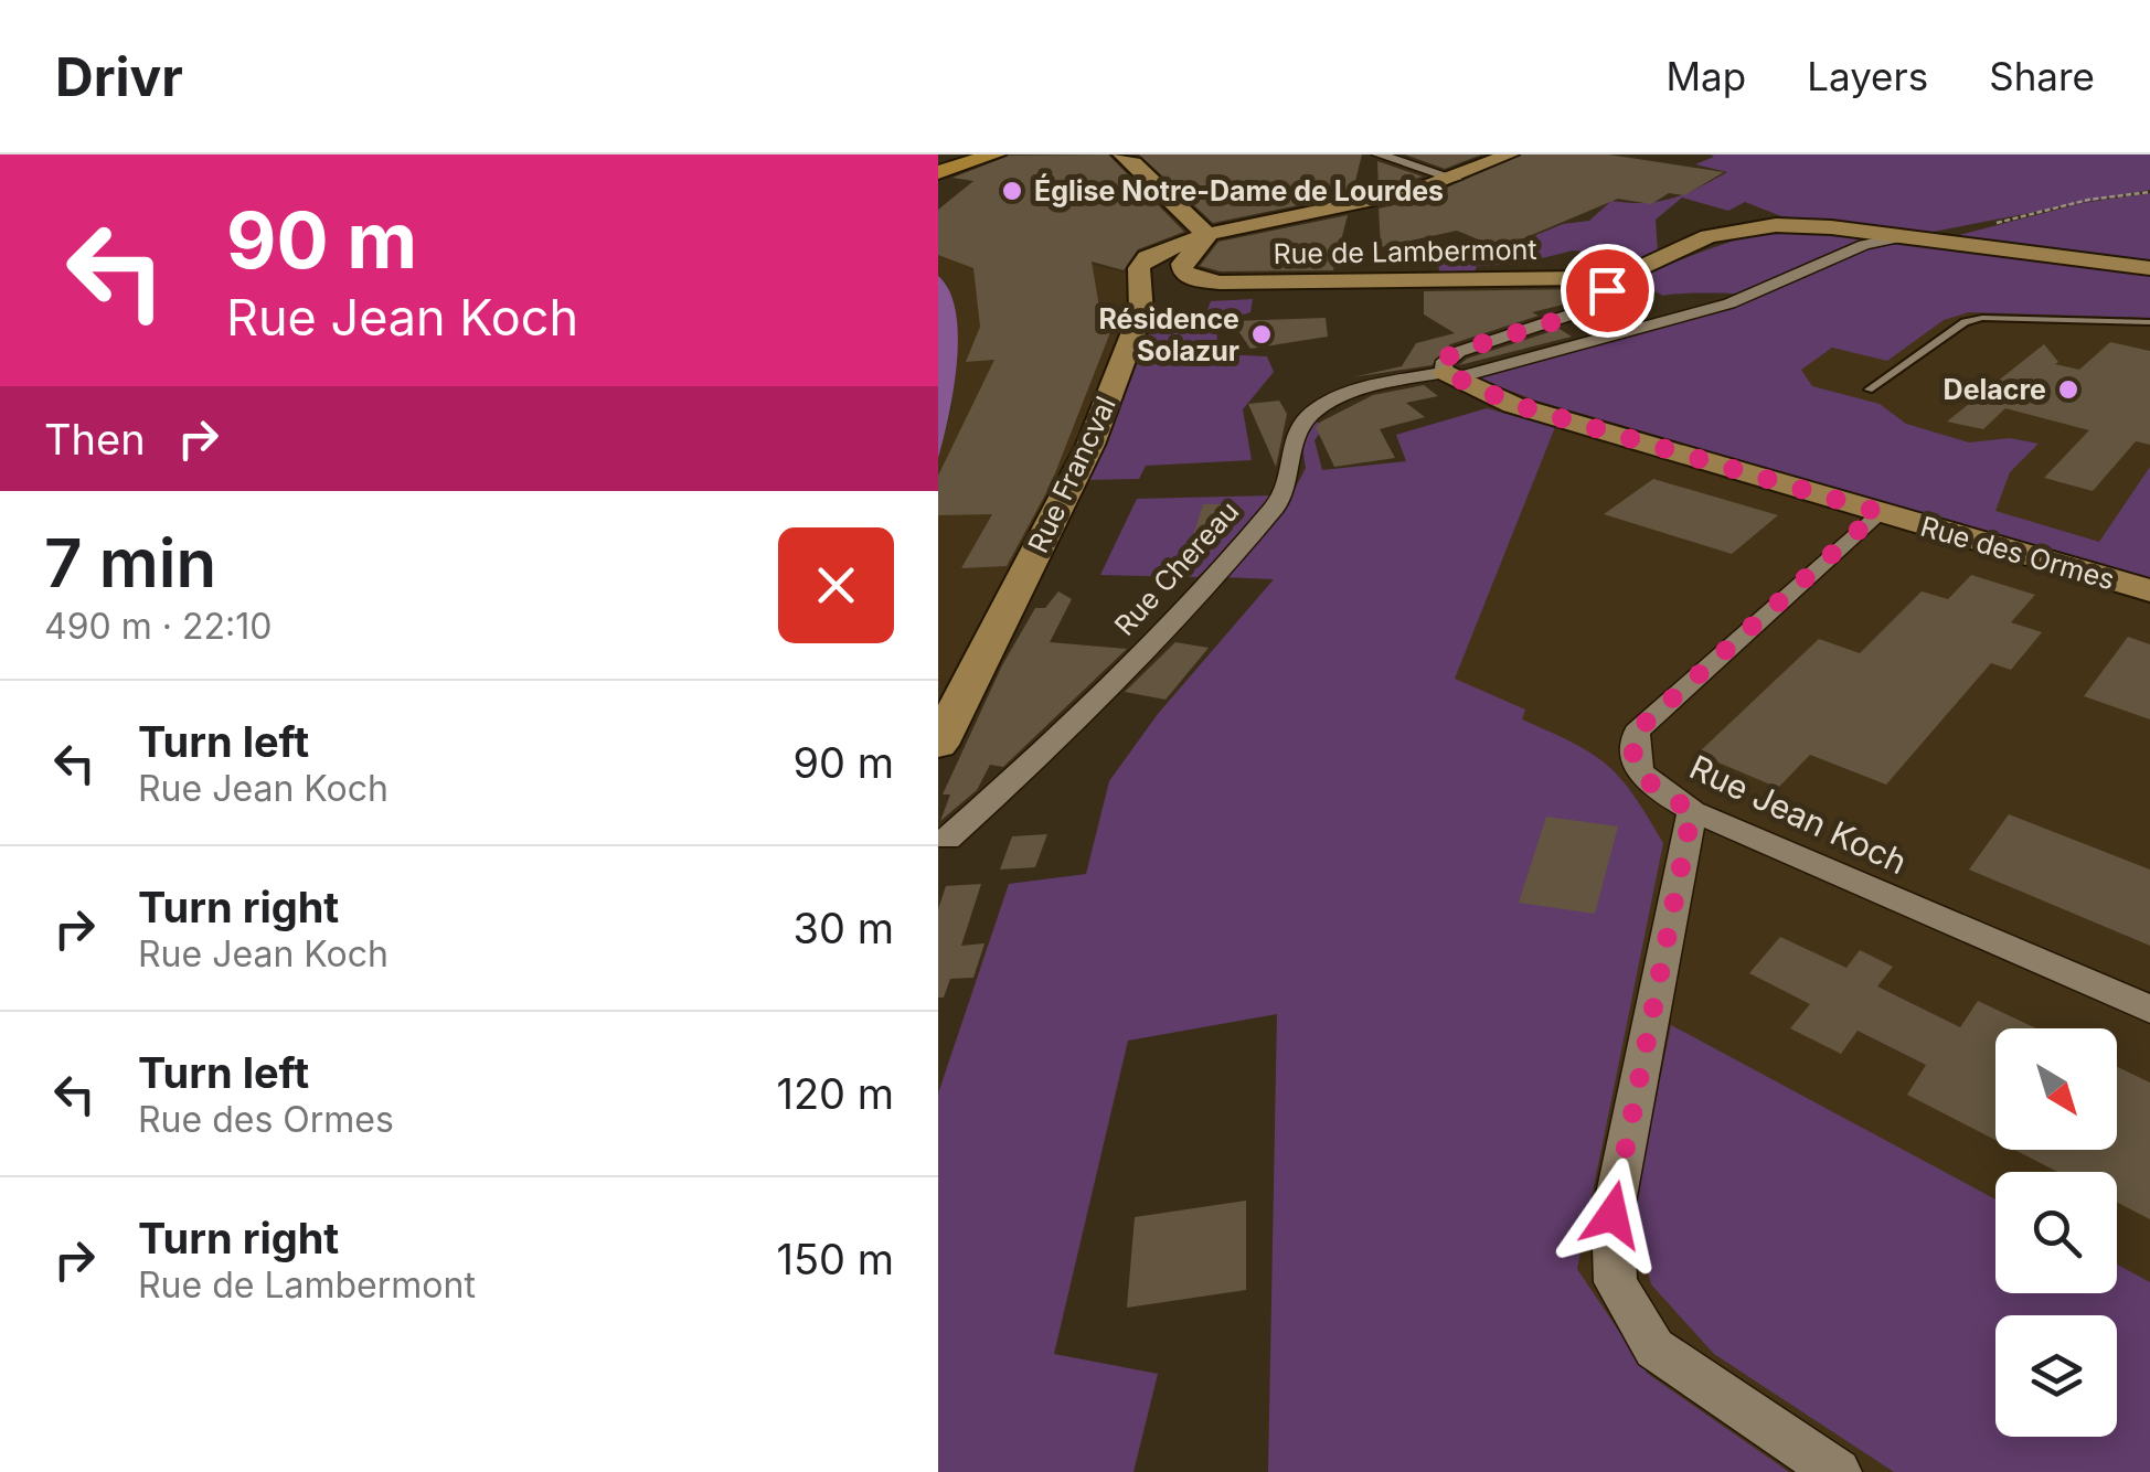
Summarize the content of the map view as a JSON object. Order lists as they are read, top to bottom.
{
  "streets": {
    "street": [
      "Rue de Lambermont",
      "Rue Francval",
      "Rue des Ormes",
      "Rue Chereau",
      "Rue Jean Koch"
    ]
  },
  "crossings": [
    ["Rue de Lambermont", "Rue Francval"],
    ["Rue des Ormes", "Rue Chereau"],
    ["Rue des Ormes", "Rue Jean Koch"]
  ],
  "places": ["Église Notre-Dame de Lourdes", "Résidence Solazur", "Delacre"],
  "north": "bottom right",
  "page": {
    "header": "Drivr",
    "nav": ["Map", "Layers", "Share"],
    "turn": ["90 m", "Rue Jean Koch"],
    "then": "Then",
    "heading": ["7 min", "490 m · 22:10"],
    "list": [
      {
        "name": "Turn left",
        "note": "Rue Jean Koch",
        "value": "90 m"
      },
      {
        "name": "Turn right",
        "note": "Rue Jean Koch",
        "value": "30 m"
      },
      {
        "name": "Turn left",
        "note": "Rue des Ormes",
        "value": "120 m"
      },
      {
        "name": "Turn right",
        "note": "Rue de Lambermont",
        "value": "150 m"
      }
    ]
  }
}
